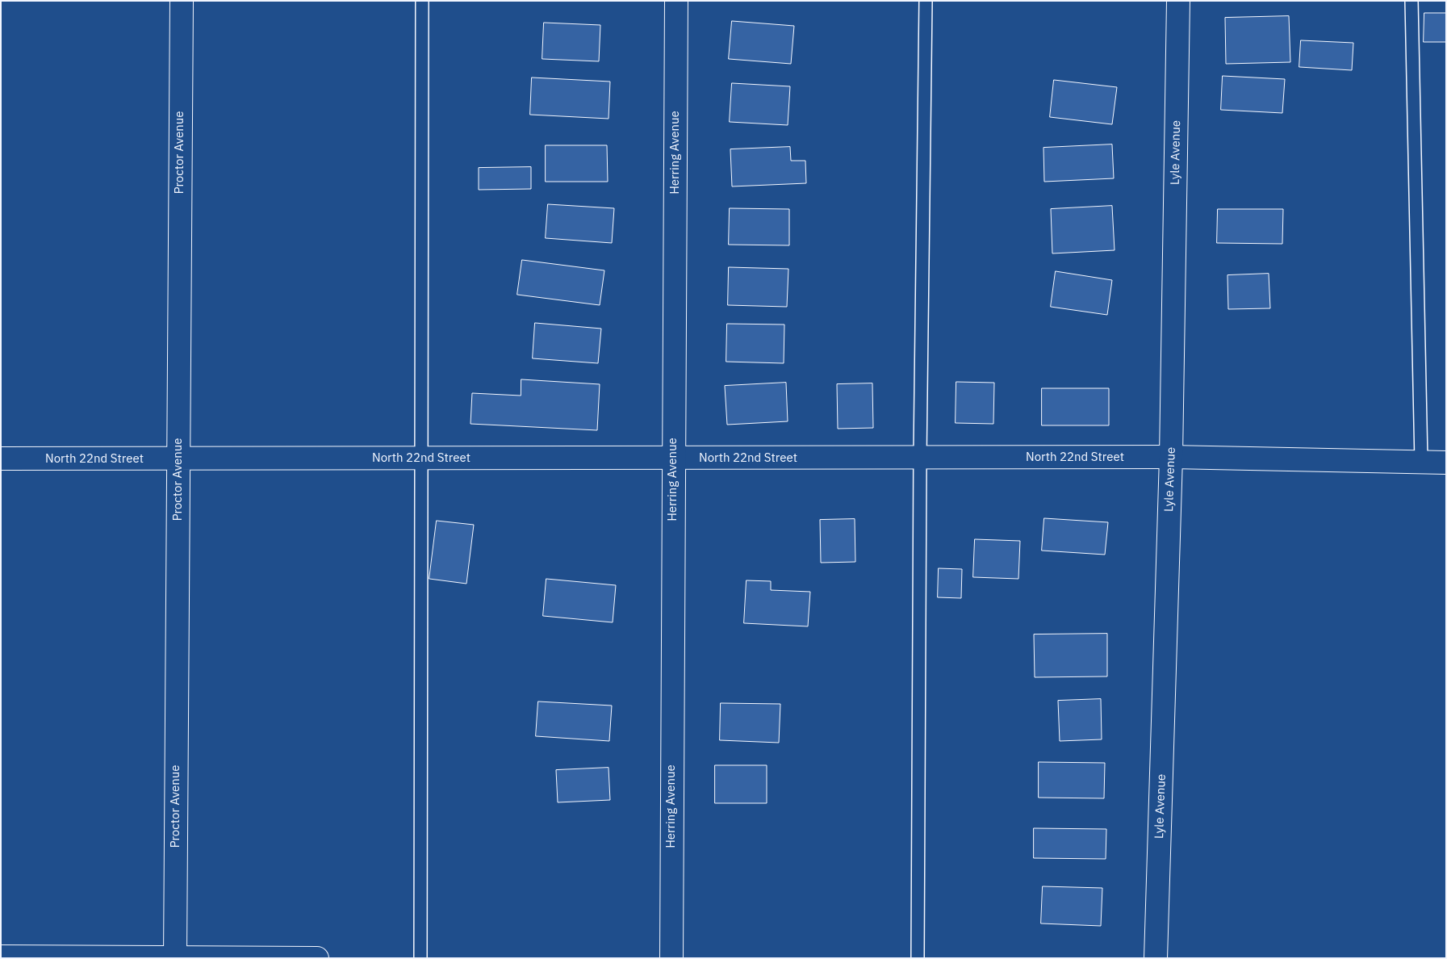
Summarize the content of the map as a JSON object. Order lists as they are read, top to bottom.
{
  "streets": {
    "street": [
      "Proctor Avenue",
      "Herring Avenue",
      "Lyle Avenue",
      "North 22nd Street"
    ]
  },
  "crossings": [
    ["Proctor Avenue", "North 22nd Street"],
    ["Herring Avenue", "North 22nd Street"],
    ["Lyle Avenue", "North 22nd Street"]
  ]
}
